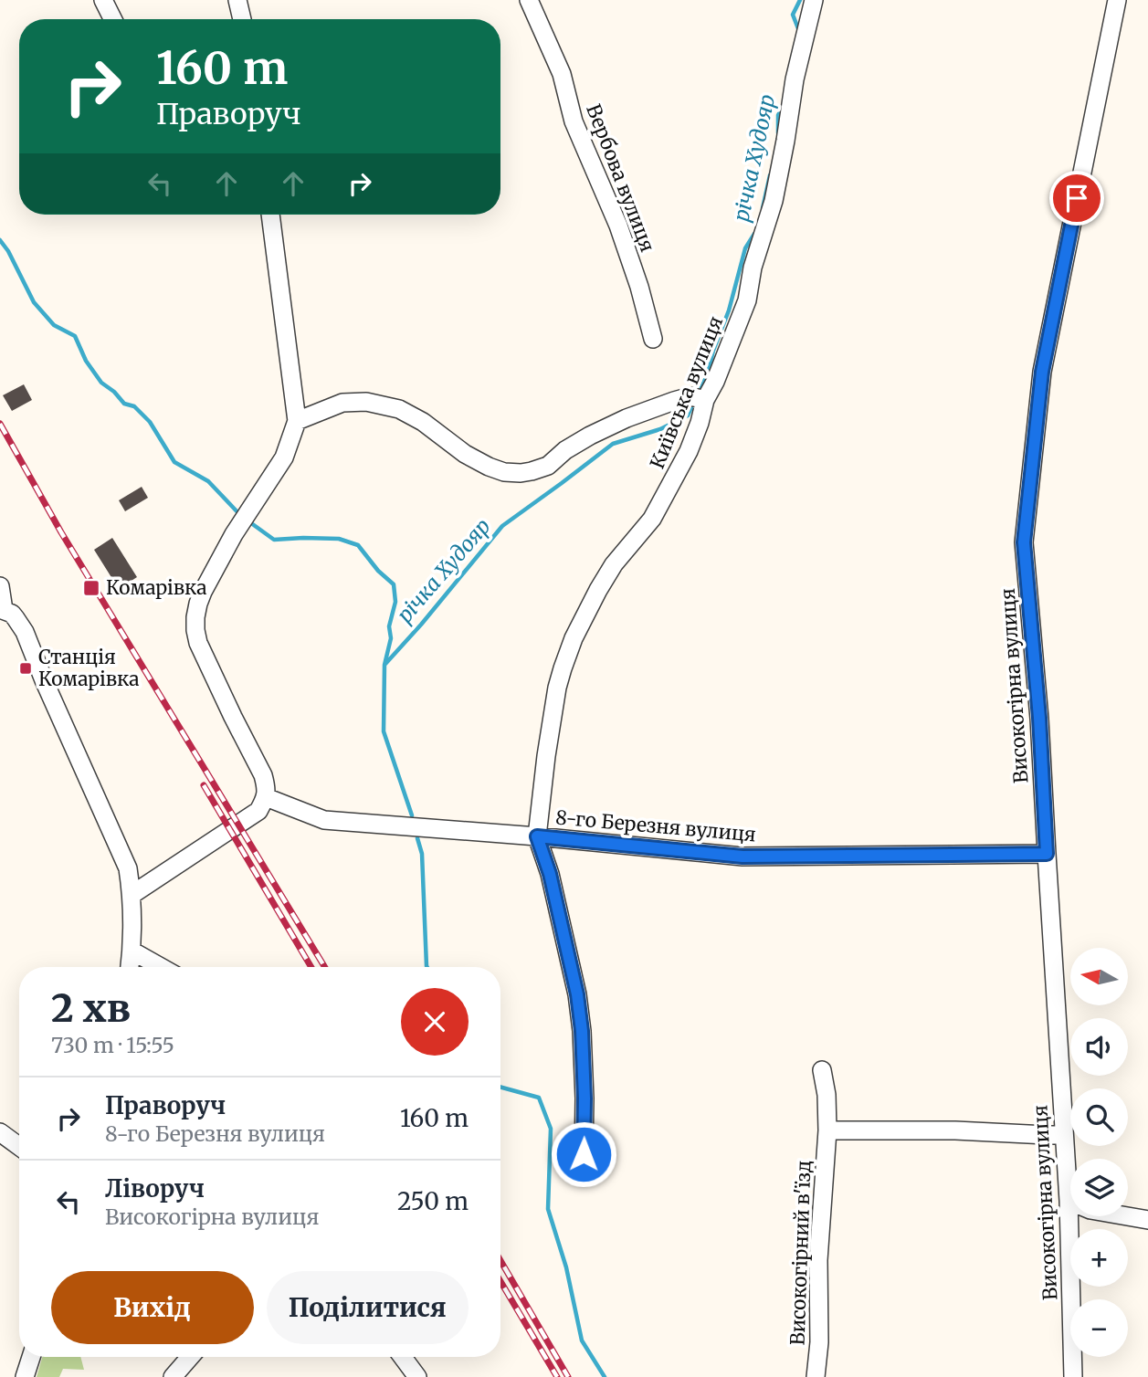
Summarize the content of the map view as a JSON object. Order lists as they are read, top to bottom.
{
  "streets": {
    "street": [
      "Вербова вулиця",
      "Київська вулиця",
      "Високогірна вулиця",
      "8-го Березня вулиця",
      "Високогірний в'їзд"
    ]
  },
  "crossings": [
    ["Київська вулиця", "8-го Березня вулиця"],
    ["Високогірна вулиця", "8-го Березня вулиця"]
  ],
  "water": ["річка Худояр"],
  "places": {
    "transit": ["Комарівка", "Станція Комарівка"]
  },
  "north": "left",
  "page": {
    "turn": ["160 m", "Праворуч"],
    "map_buttons": ["+", "−"],
    "heading": ["2 хв", "730 m · 15:55"],
    "list": [
      {
        "name": "Праворуч",
        "note": "8-го Березня вулиця",
        "value": "160 m"
      },
      {
        "name": "Ліворуч",
        "note": "Високогірна вулиця",
        "value": "250 m"
      }
    ],
    "buttons": ["Вихід", "Поділитися"]
  }
}
